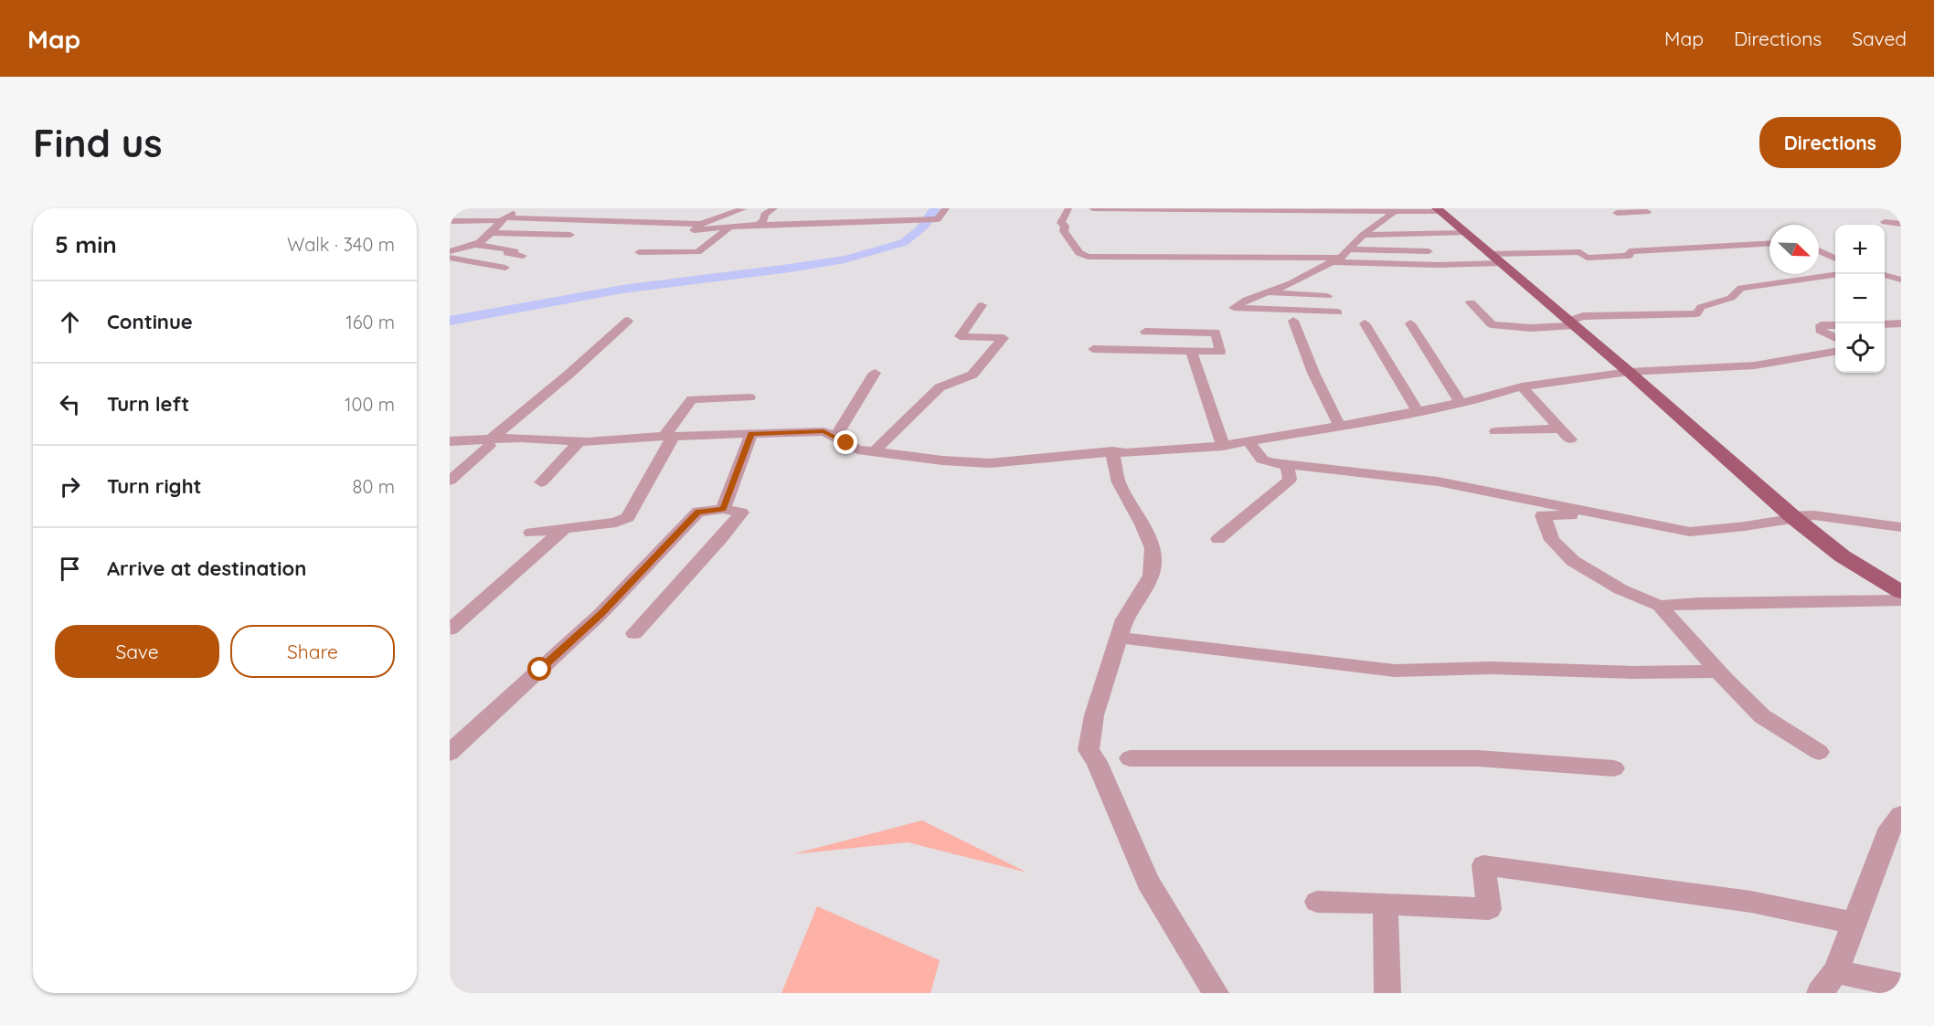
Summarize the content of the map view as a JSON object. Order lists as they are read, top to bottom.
{
  "north": "bottom right",
  "page": {
    "header": "Map",
    "nav": ["Map", "Directions", "Saved"],
    "buttons": [
      "Directions",
      ["Save", "Share"]
    ],
    "title": "Find us",
    "heading": ["5 min", "Walk · 340 m"],
    "map_buttons": ["+", "−"],
    "list": [
      ["Continue", "160 m"],
      ["Turn left", "100 m"],
      ["Turn right", "80 m"],
      "Arrive at destination"
    ]
  }
}
